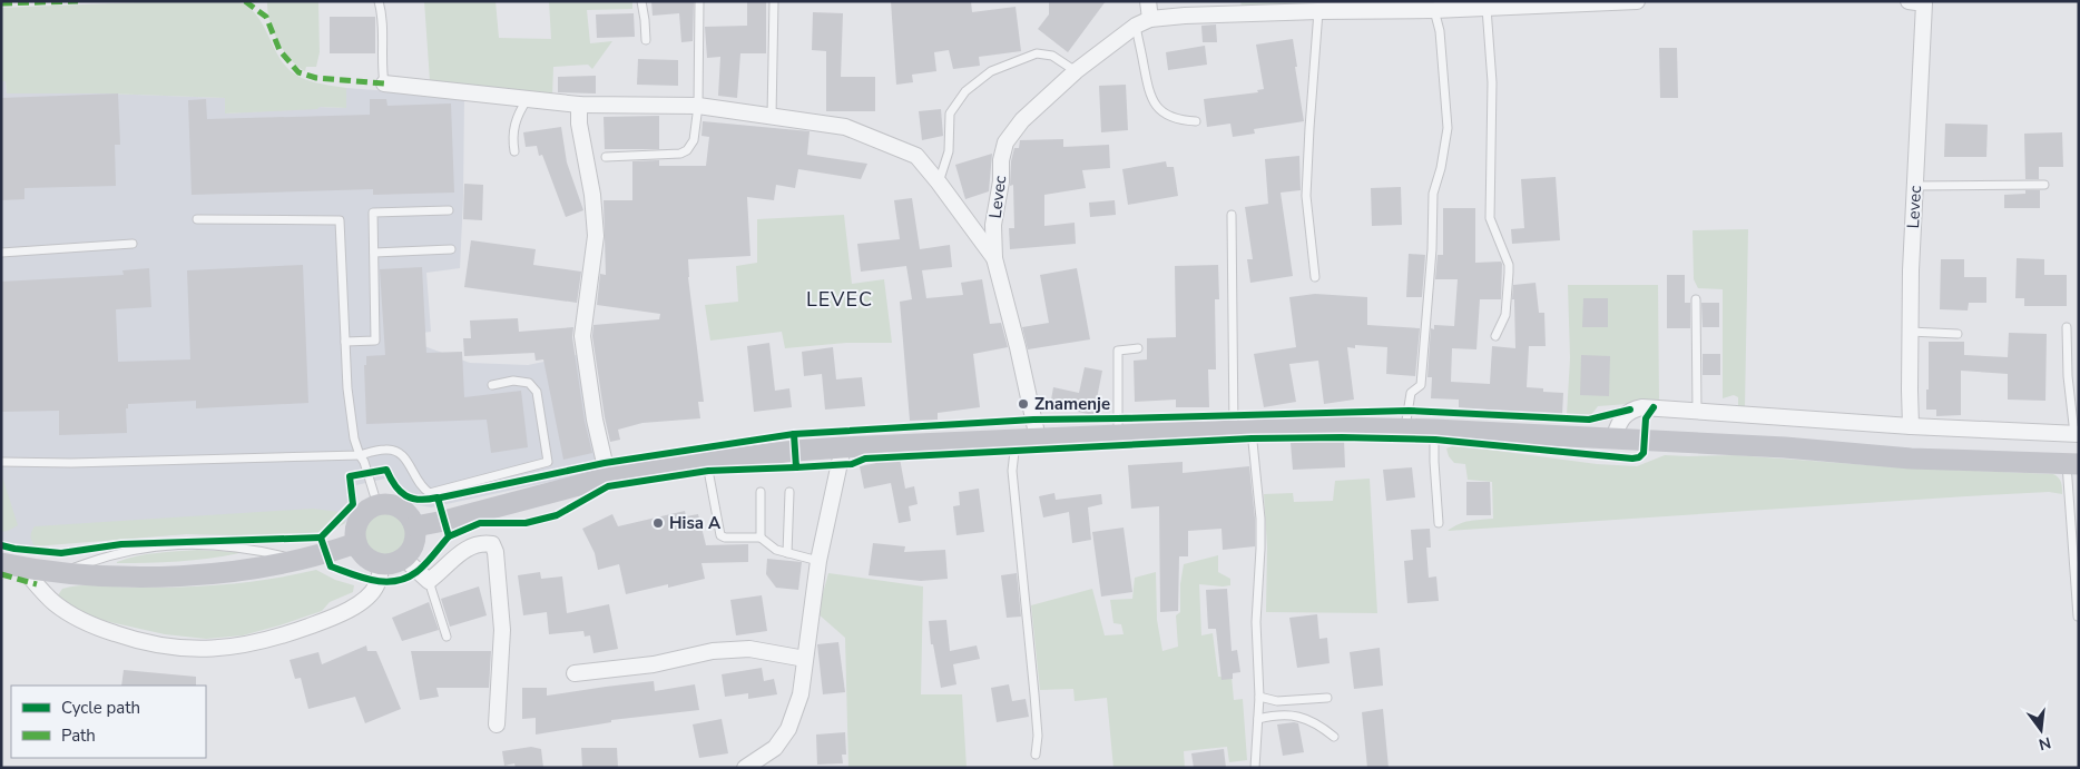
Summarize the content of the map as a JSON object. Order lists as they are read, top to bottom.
{
  "streets": {
    "street": ["Levec"]
  },
  "districts": ["LEVEC"],
  "places": ["Znamenje", "Hisa A"],
  "legend": ["Cycle path", "Path"],
  "north": "bottom"
}
